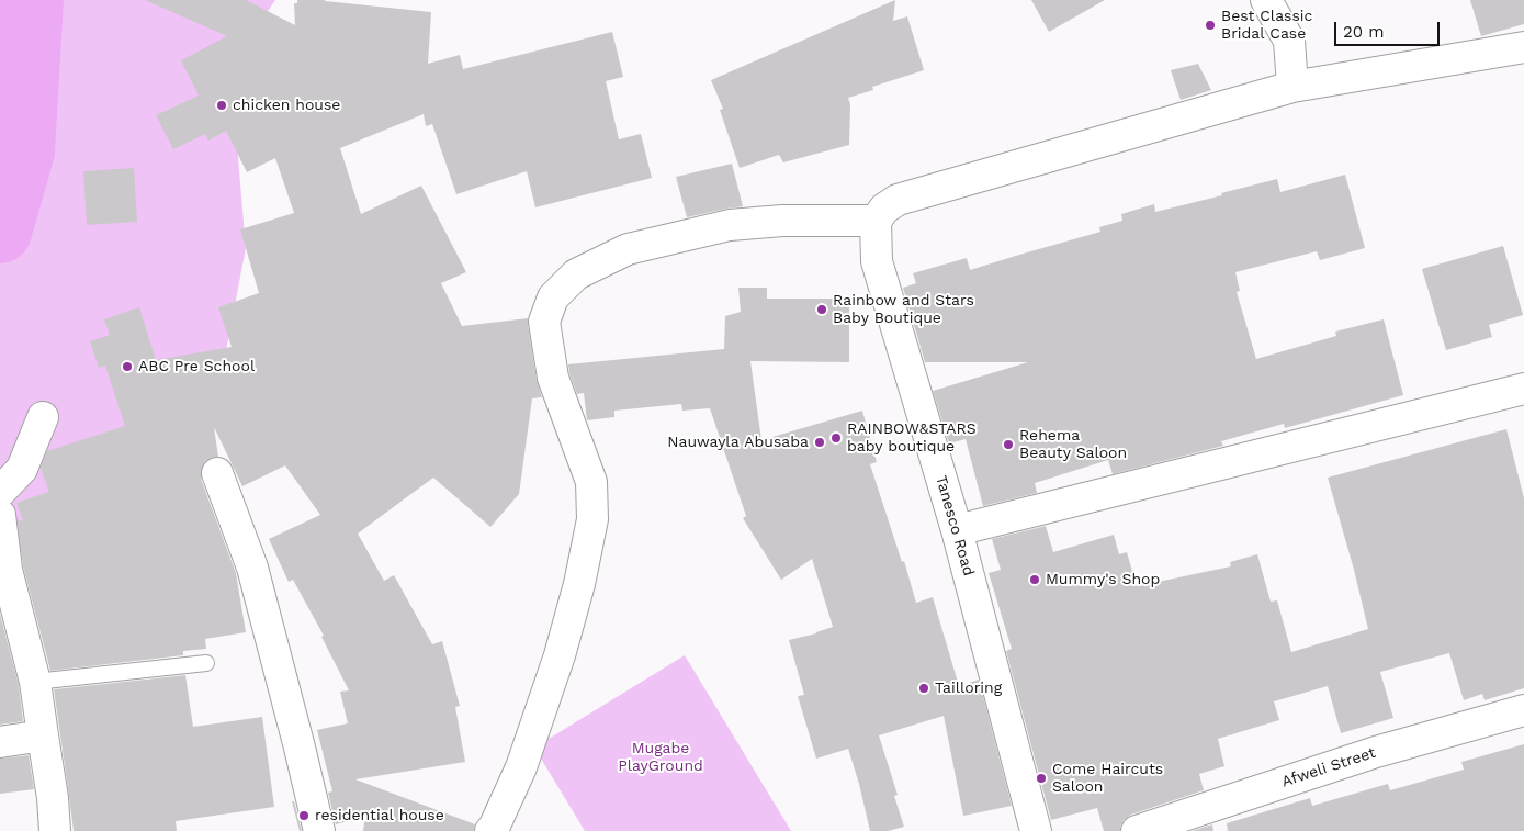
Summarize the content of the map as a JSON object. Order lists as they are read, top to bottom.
{
  "streets": {
    "street": ["Tanesco Road", "Afweli Street"]
  },
  "parks": ["Mugabe PlayGround"],
  "places": [
    "Best Classic Bridal Case",
    "chicken house",
    "Rainbow and Stars Baby Boutique",
    "ABC Pre School",
    "RAINBOW&STARS baby boutique",
    "Nauwayla Abusaba",
    "Rehema Beauty Saloon",
    "Mummy's Shop",
    "Tailloring",
    "Come Haircuts Saloon",
    "residential house"
  ],
  "scale_bar": "20 m"
}
